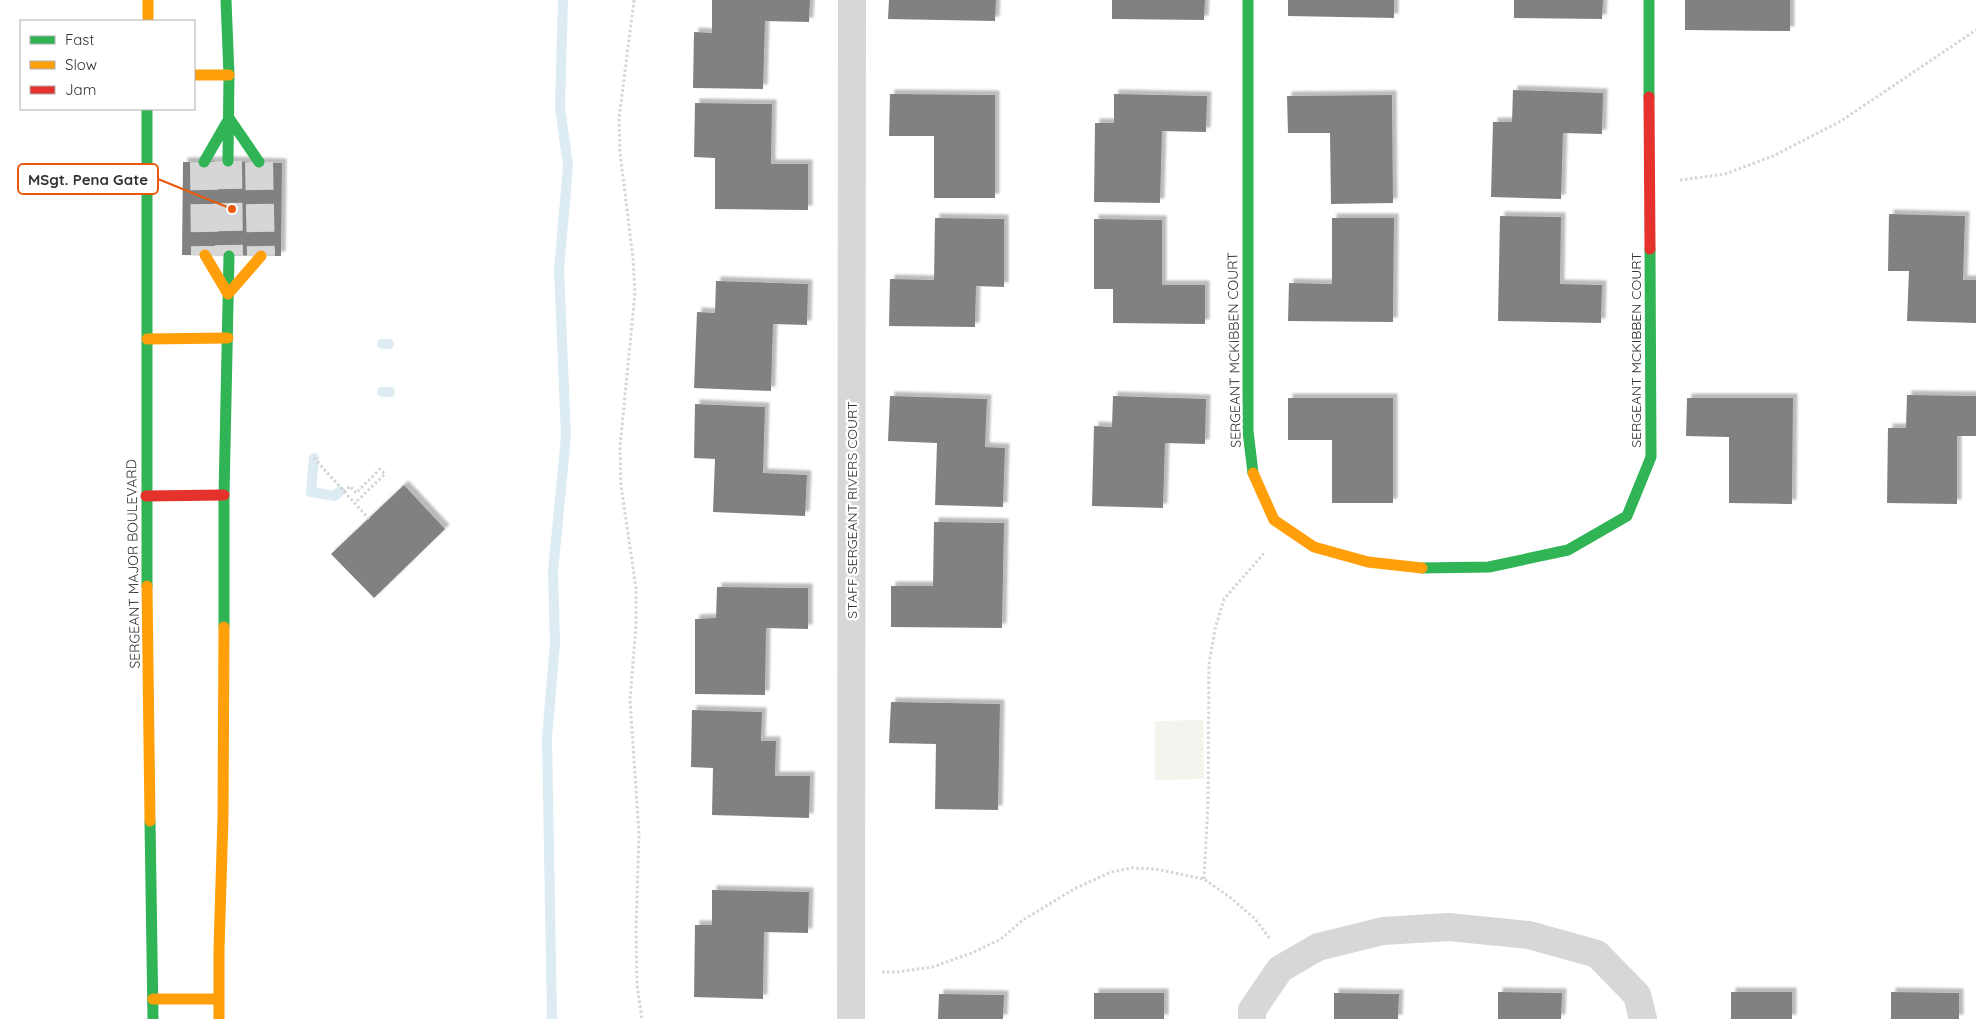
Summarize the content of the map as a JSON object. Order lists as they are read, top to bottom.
{
  "streets": {
    "street": ["SERGEANT MCKIBBEN COURT", "STAFF SERGEANT RIVERS COURT", "SERGEANT MAJOR BOULEVARD"]
  },
  "places": ["MSgt. Pena Gate"],
  "legend": ["Fast", "Slow", "Jam"]
}
